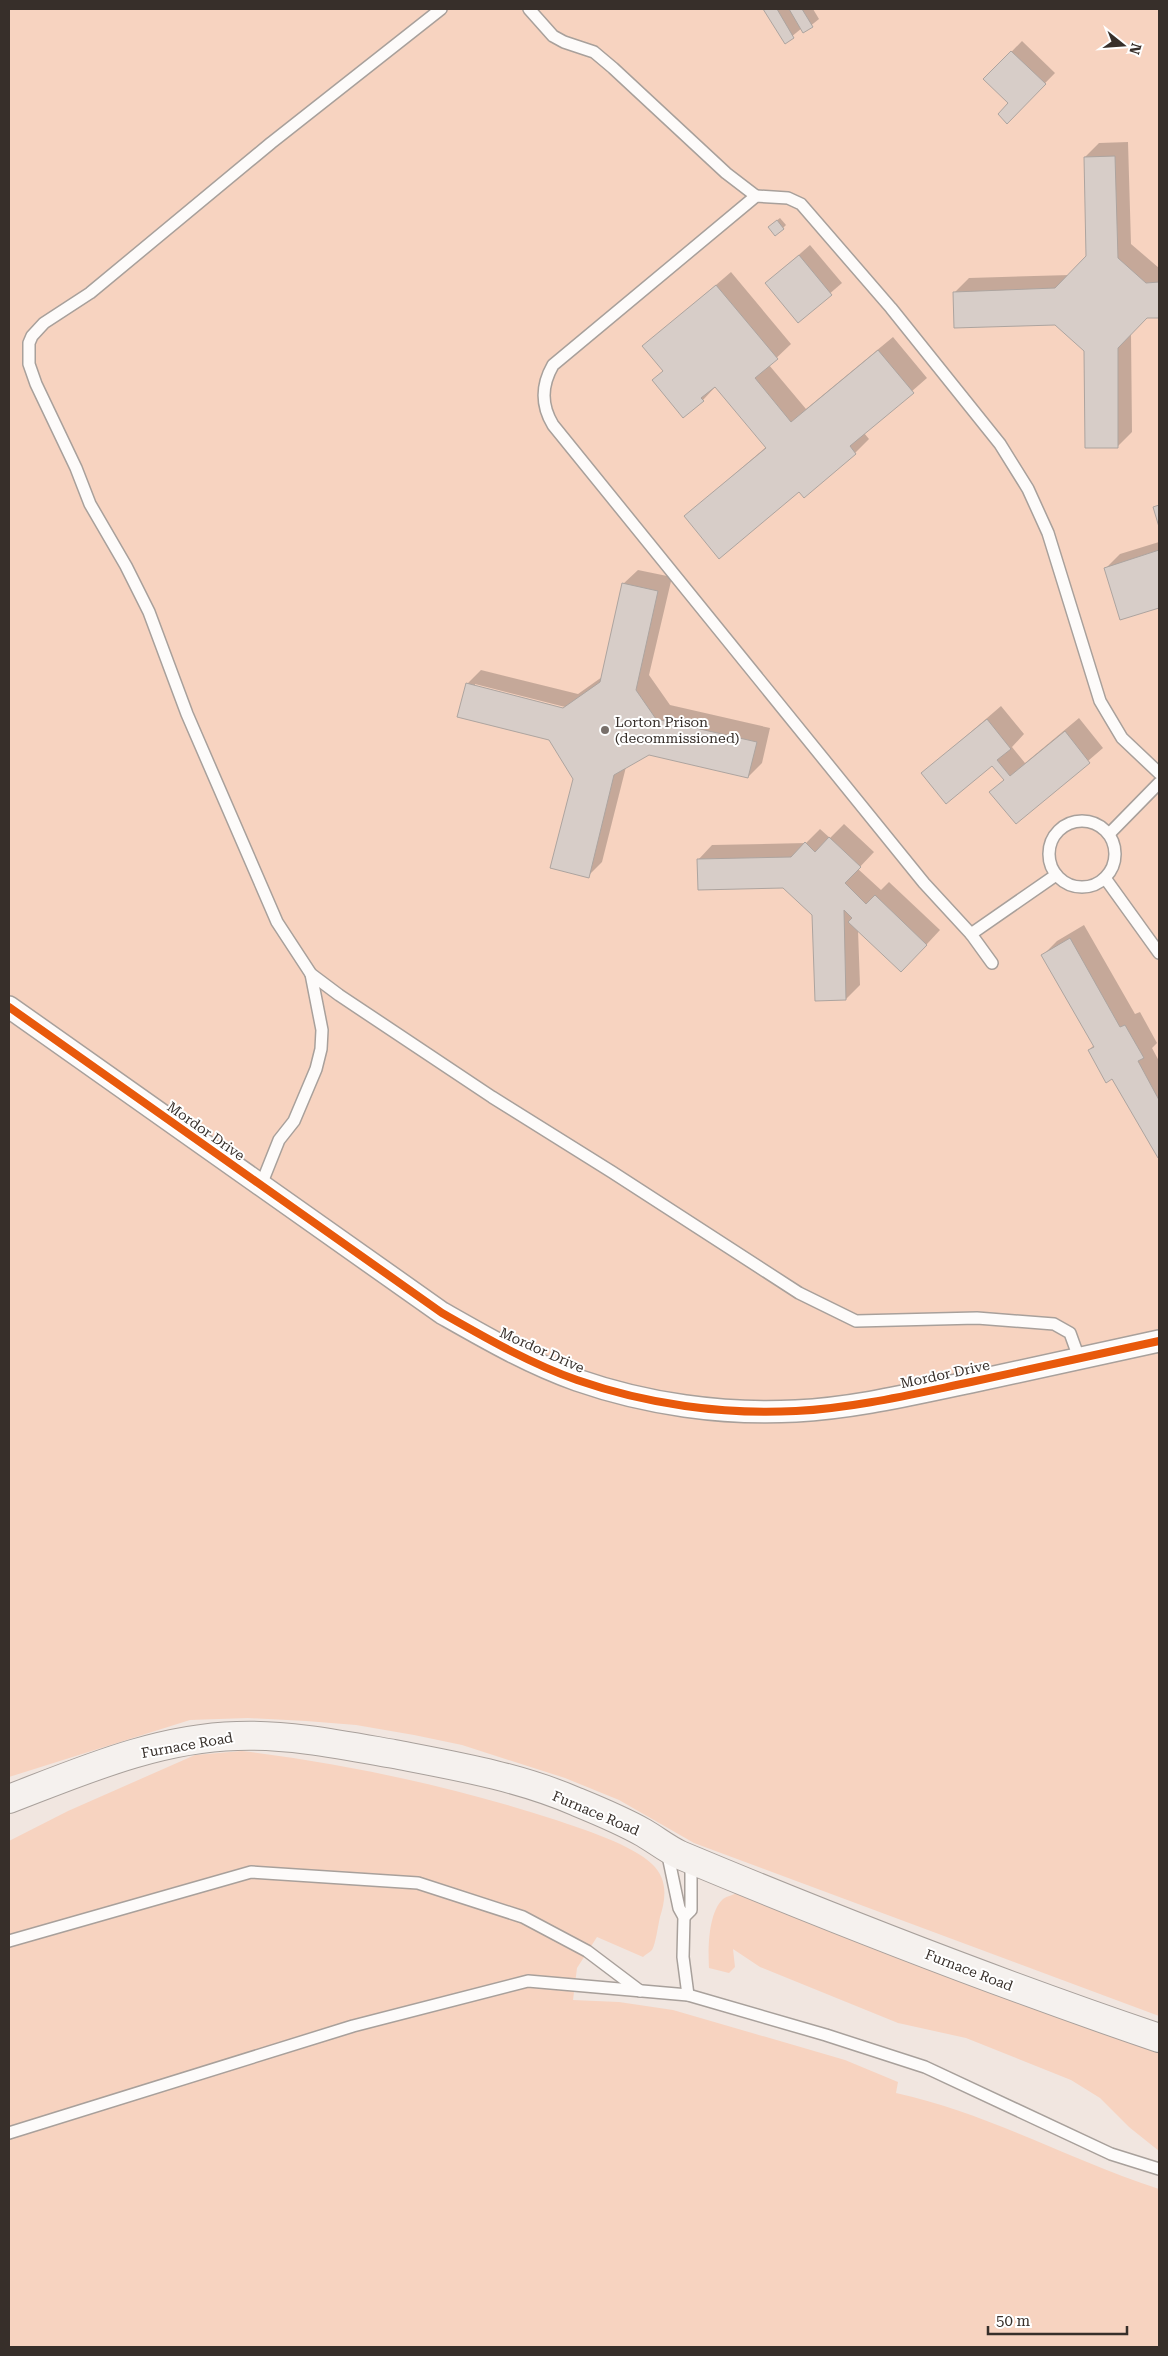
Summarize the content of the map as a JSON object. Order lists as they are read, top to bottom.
{
  "streets": {
    "main road": ["Furnace Road"],
    "street": ["Mordor Drive"]
  },
  "places": ["Lorton Prison (decommissioned)"],
  "scale_bar": "50 m",
  "north": "right"
}
